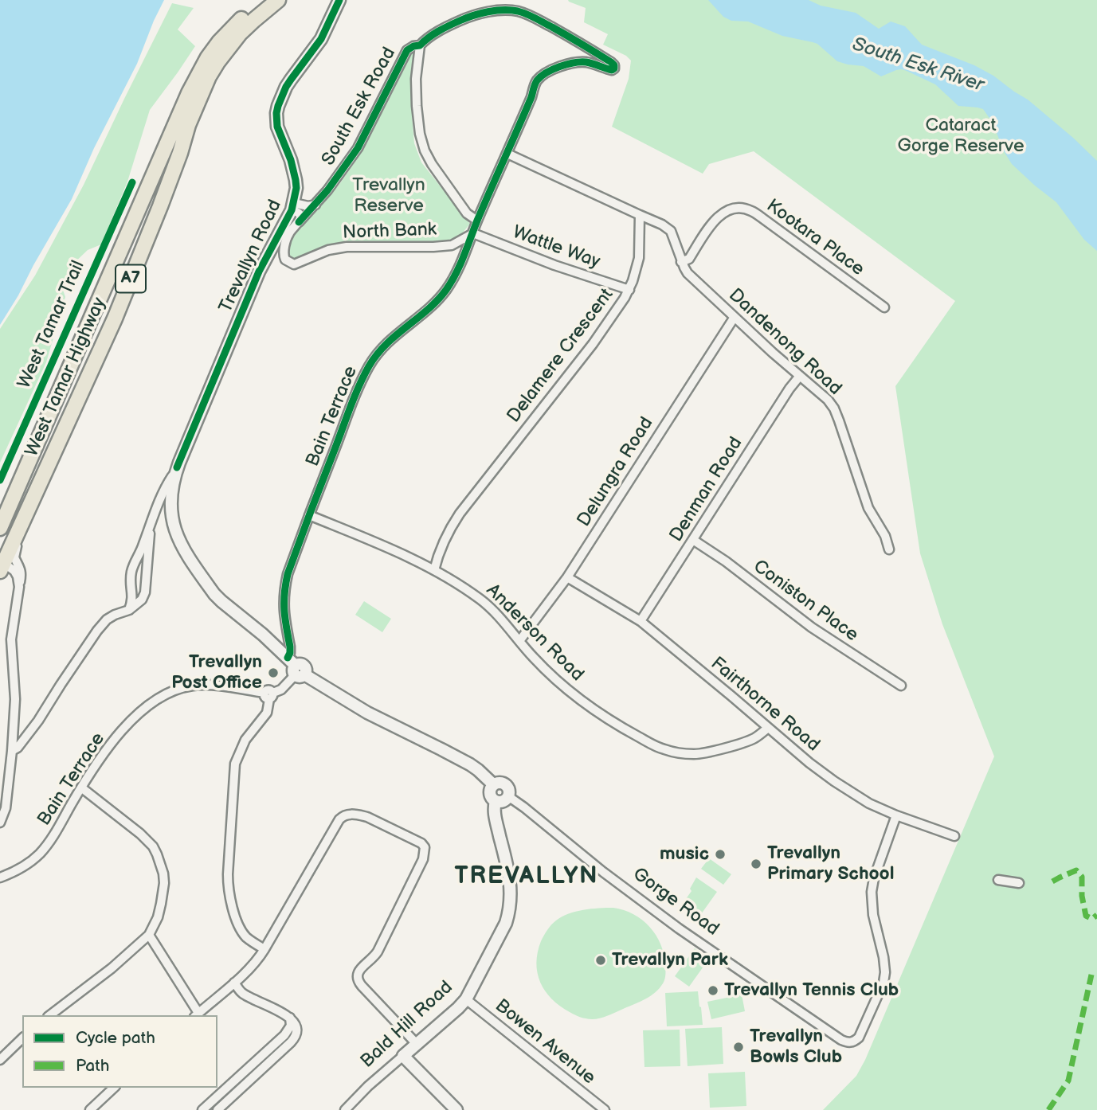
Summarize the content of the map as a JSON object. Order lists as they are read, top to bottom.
{
  "streets": {
    "highway": ["A7", "West Tamar Highway"],
    "street": [
      "South Esk Road",
      "North Bank",
      "Kootara Place",
      "Wattle Way",
      "Trevallyn Road",
      "Dandenong Road",
      "Delamere Crescent",
      "Bain Terrace",
      "Delungra Road",
      "Denman Road",
      "Coniston Place",
      "Anderson Road",
      "Fairthorne Road",
      "Gorge Road",
      "Bald Hill Road",
      "Bowen Avenue"
    ],
    "cycle path": ["West Tamar Trail"]
  },
  "crossings": [
    ["South Esk Road", "North Bank"],
    ["South Esk Road", "Bain Terrace"],
    ["North Bank", "Wattle Way"],
    ["North Bank", "Bain Terrace"],
    ["Kootara Place", "Dandenong Road"],
    ["Wattle Way", "Delamere Crescent"],
    ["Wattle Way", "Bain Terrace"],
    ["Dandenong Road", "Delamere Crescent"],
    ["Dandenong Road", "Delungra Road"],
    ["Dandenong Road", "Denman Road"],
    ["Delamere Crescent", "Anderson Road"],
    ["Bain Terrace", "Anderson Road"],
    ["Delungra Road", "Anderson Road"],
    ["Delungra Road", "Fairthorne Road"],
    ["Denman Road", "Coniston Place"],
    ["Denman Road", "Fairthorne Road"],
    ["Anderson Road", "Fairthorne Road"],
    ["Fairthorne Road", "Gorge Road"],
    ["Gorge Road", "Bald Hill Road"],
    ["Bald Hill Road", "Bowen Avenue"]
  ],
  "districts": ["TREVALLYN"],
  "water": ["South Esk River"],
  "parks": ["Cataract Gorge Reserve", "Trevallyn Reserve"],
  "places": [
    "Trevallyn Post Office",
    "music",
    "Trevallyn Primary School",
    "Trevallyn Park",
    "Trevallyn Tennis Club",
    "Trevallyn Bowls Club"
  ],
  "legend": ["Cycle path", "Path"]
}
